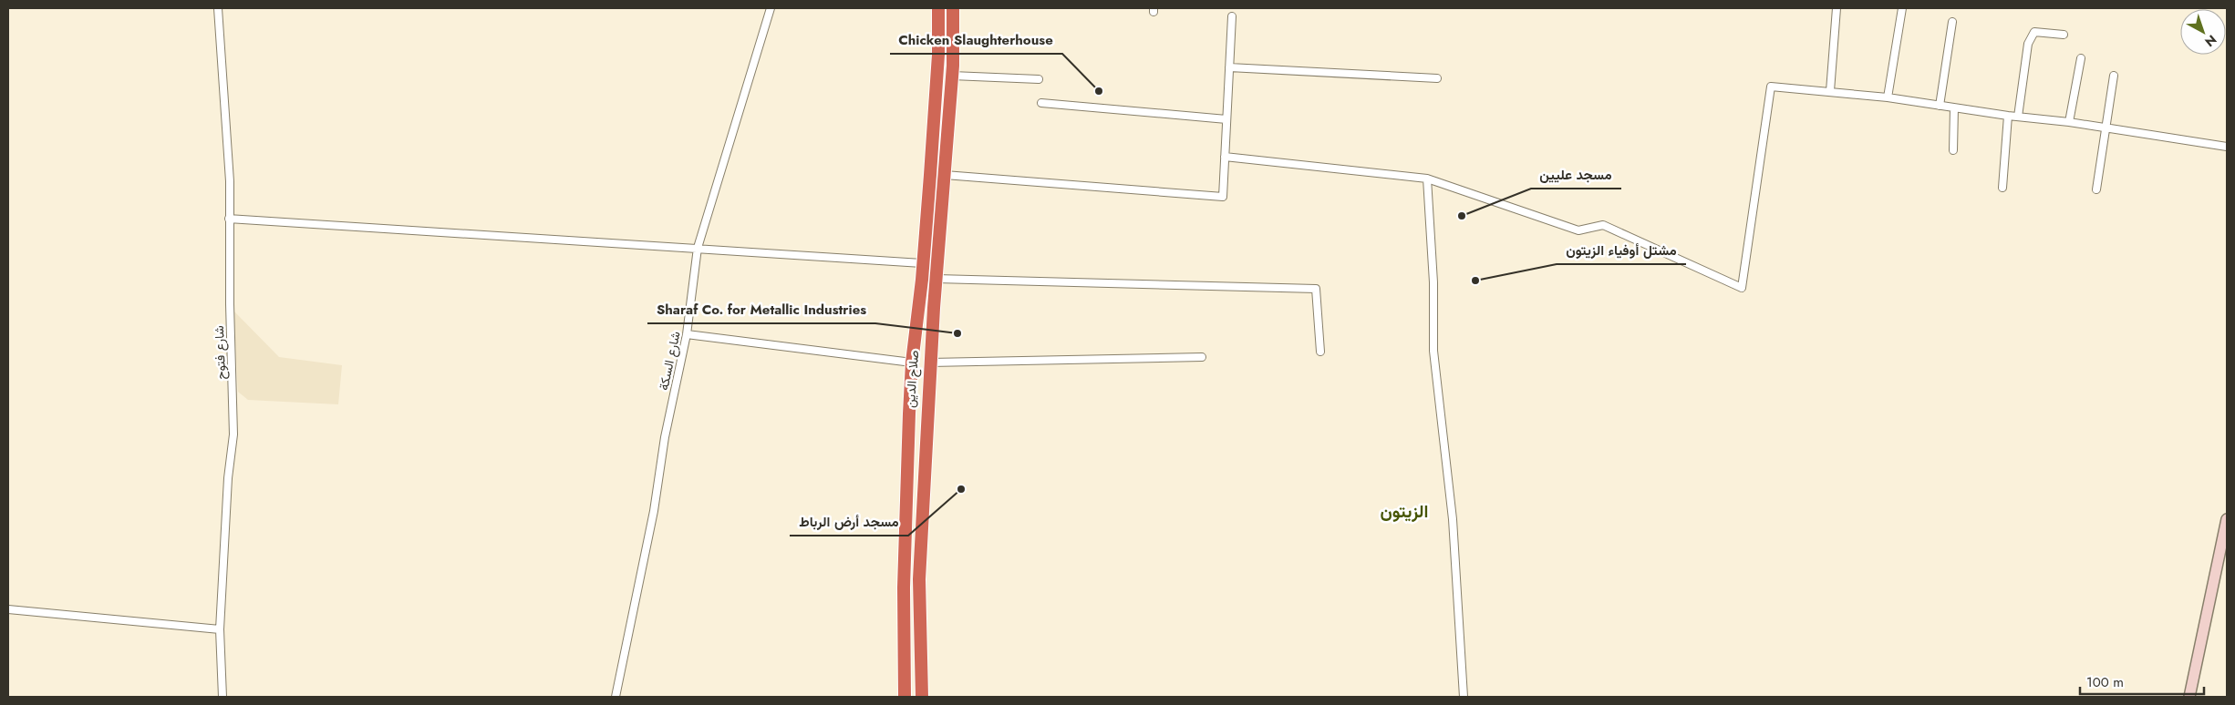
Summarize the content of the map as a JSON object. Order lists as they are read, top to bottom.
{
  "streets": {
    "highway": ["صلاح الدين"],
    "street": ["شارع فتوح", "شارع السكة"]
  },
  "districts": ["الزيتون"],
  "places": [
    "Chicken Slaughterhouse",
    "مسجد عليين",
    "مشتل أوفياء الزيتون",
    "Sharaf Co. for Metallic Industries",
    "مسجد أرض الرباط"
  ],
  "scale_bar": "100 m",
  "north": "bottom right"
}
